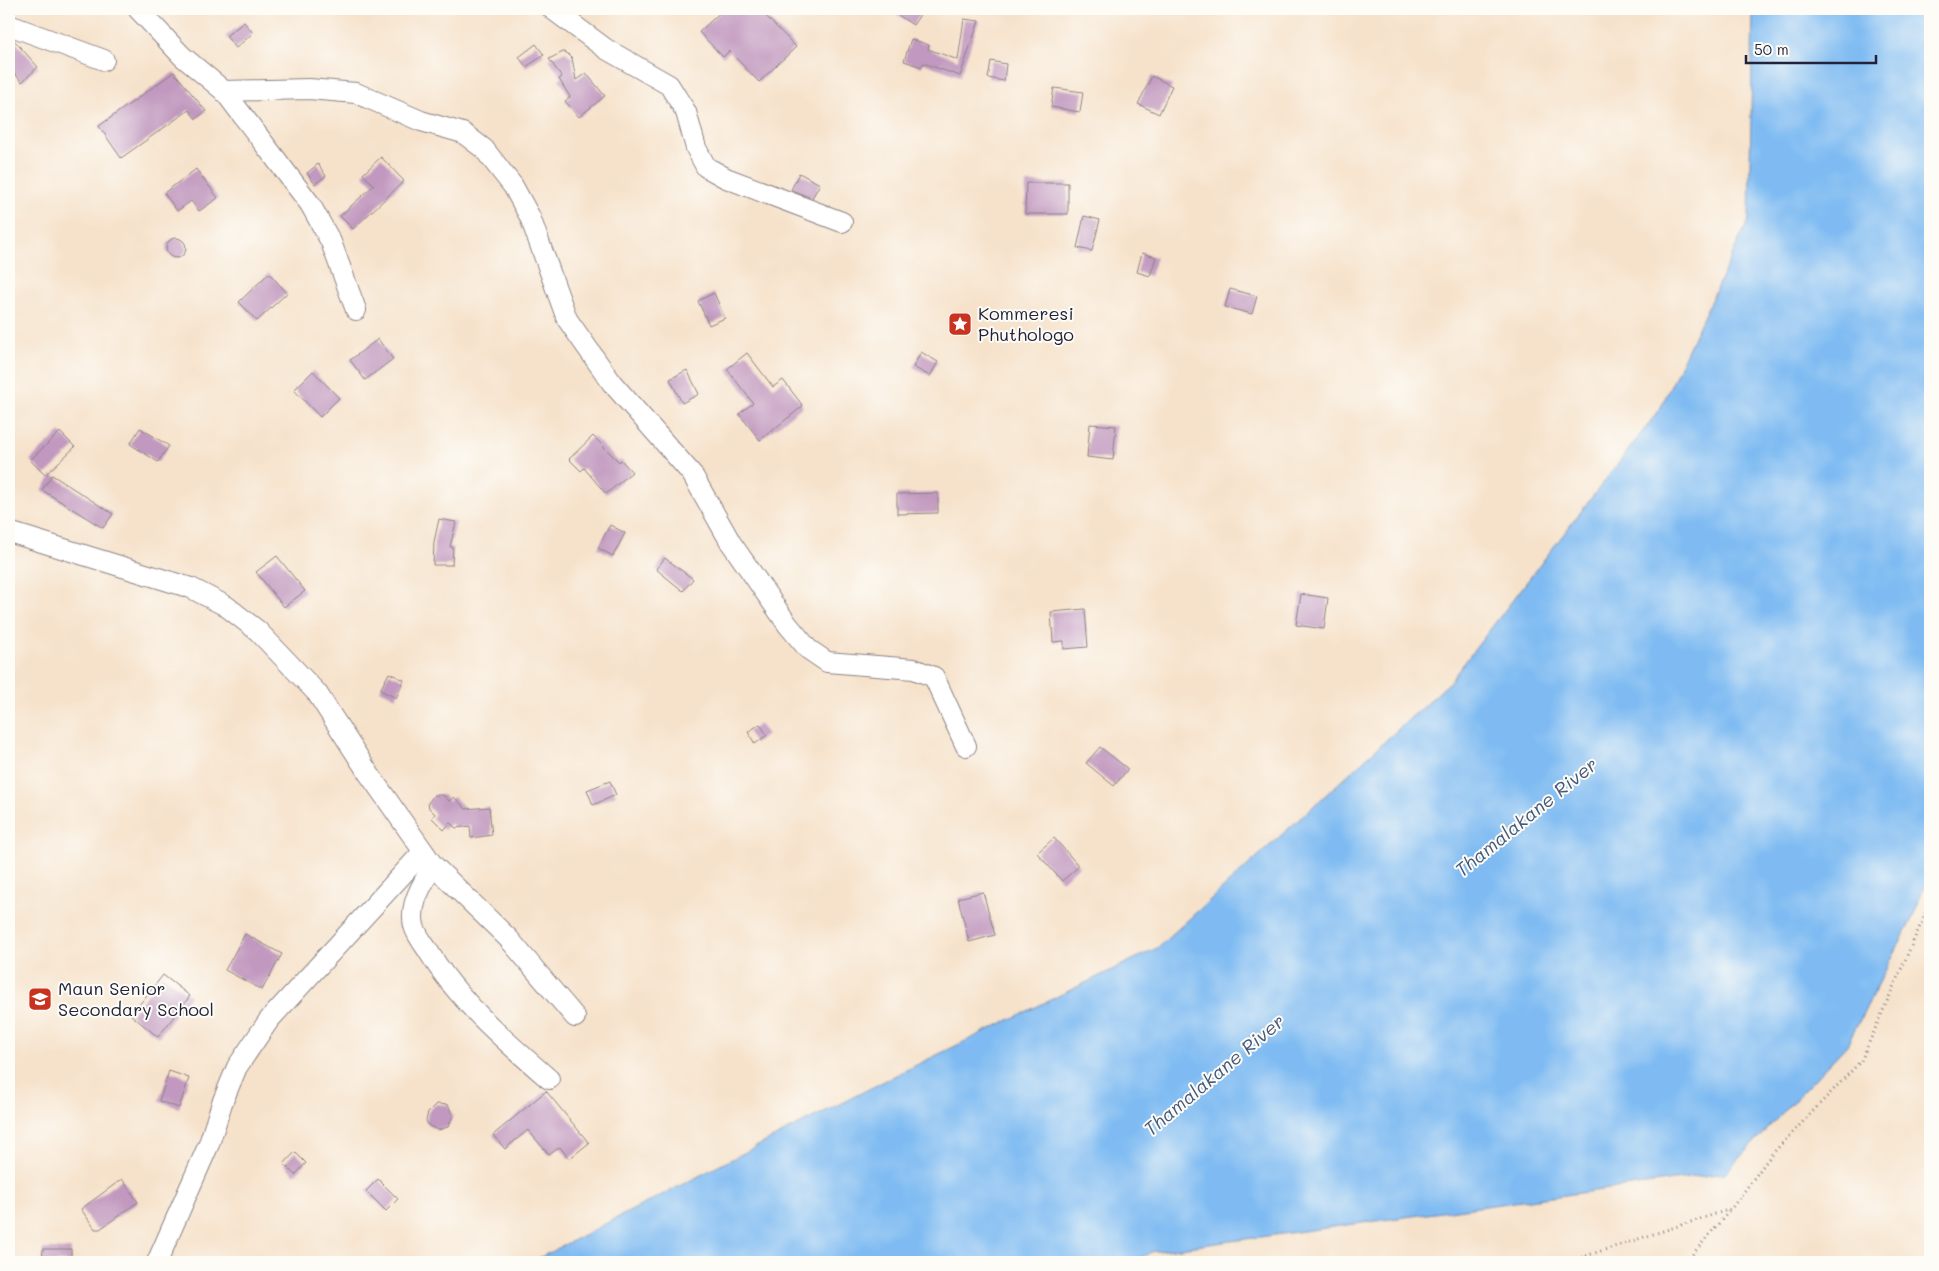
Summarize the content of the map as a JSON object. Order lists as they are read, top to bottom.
{
  "water": ["Thamalakane River"],
  "places": {
    "place": ["Kommeresi Phuthologo"],
    "school or university": ["Maun Senior Secondary School"]
  },
  "scale_bar": "50 m"
}
